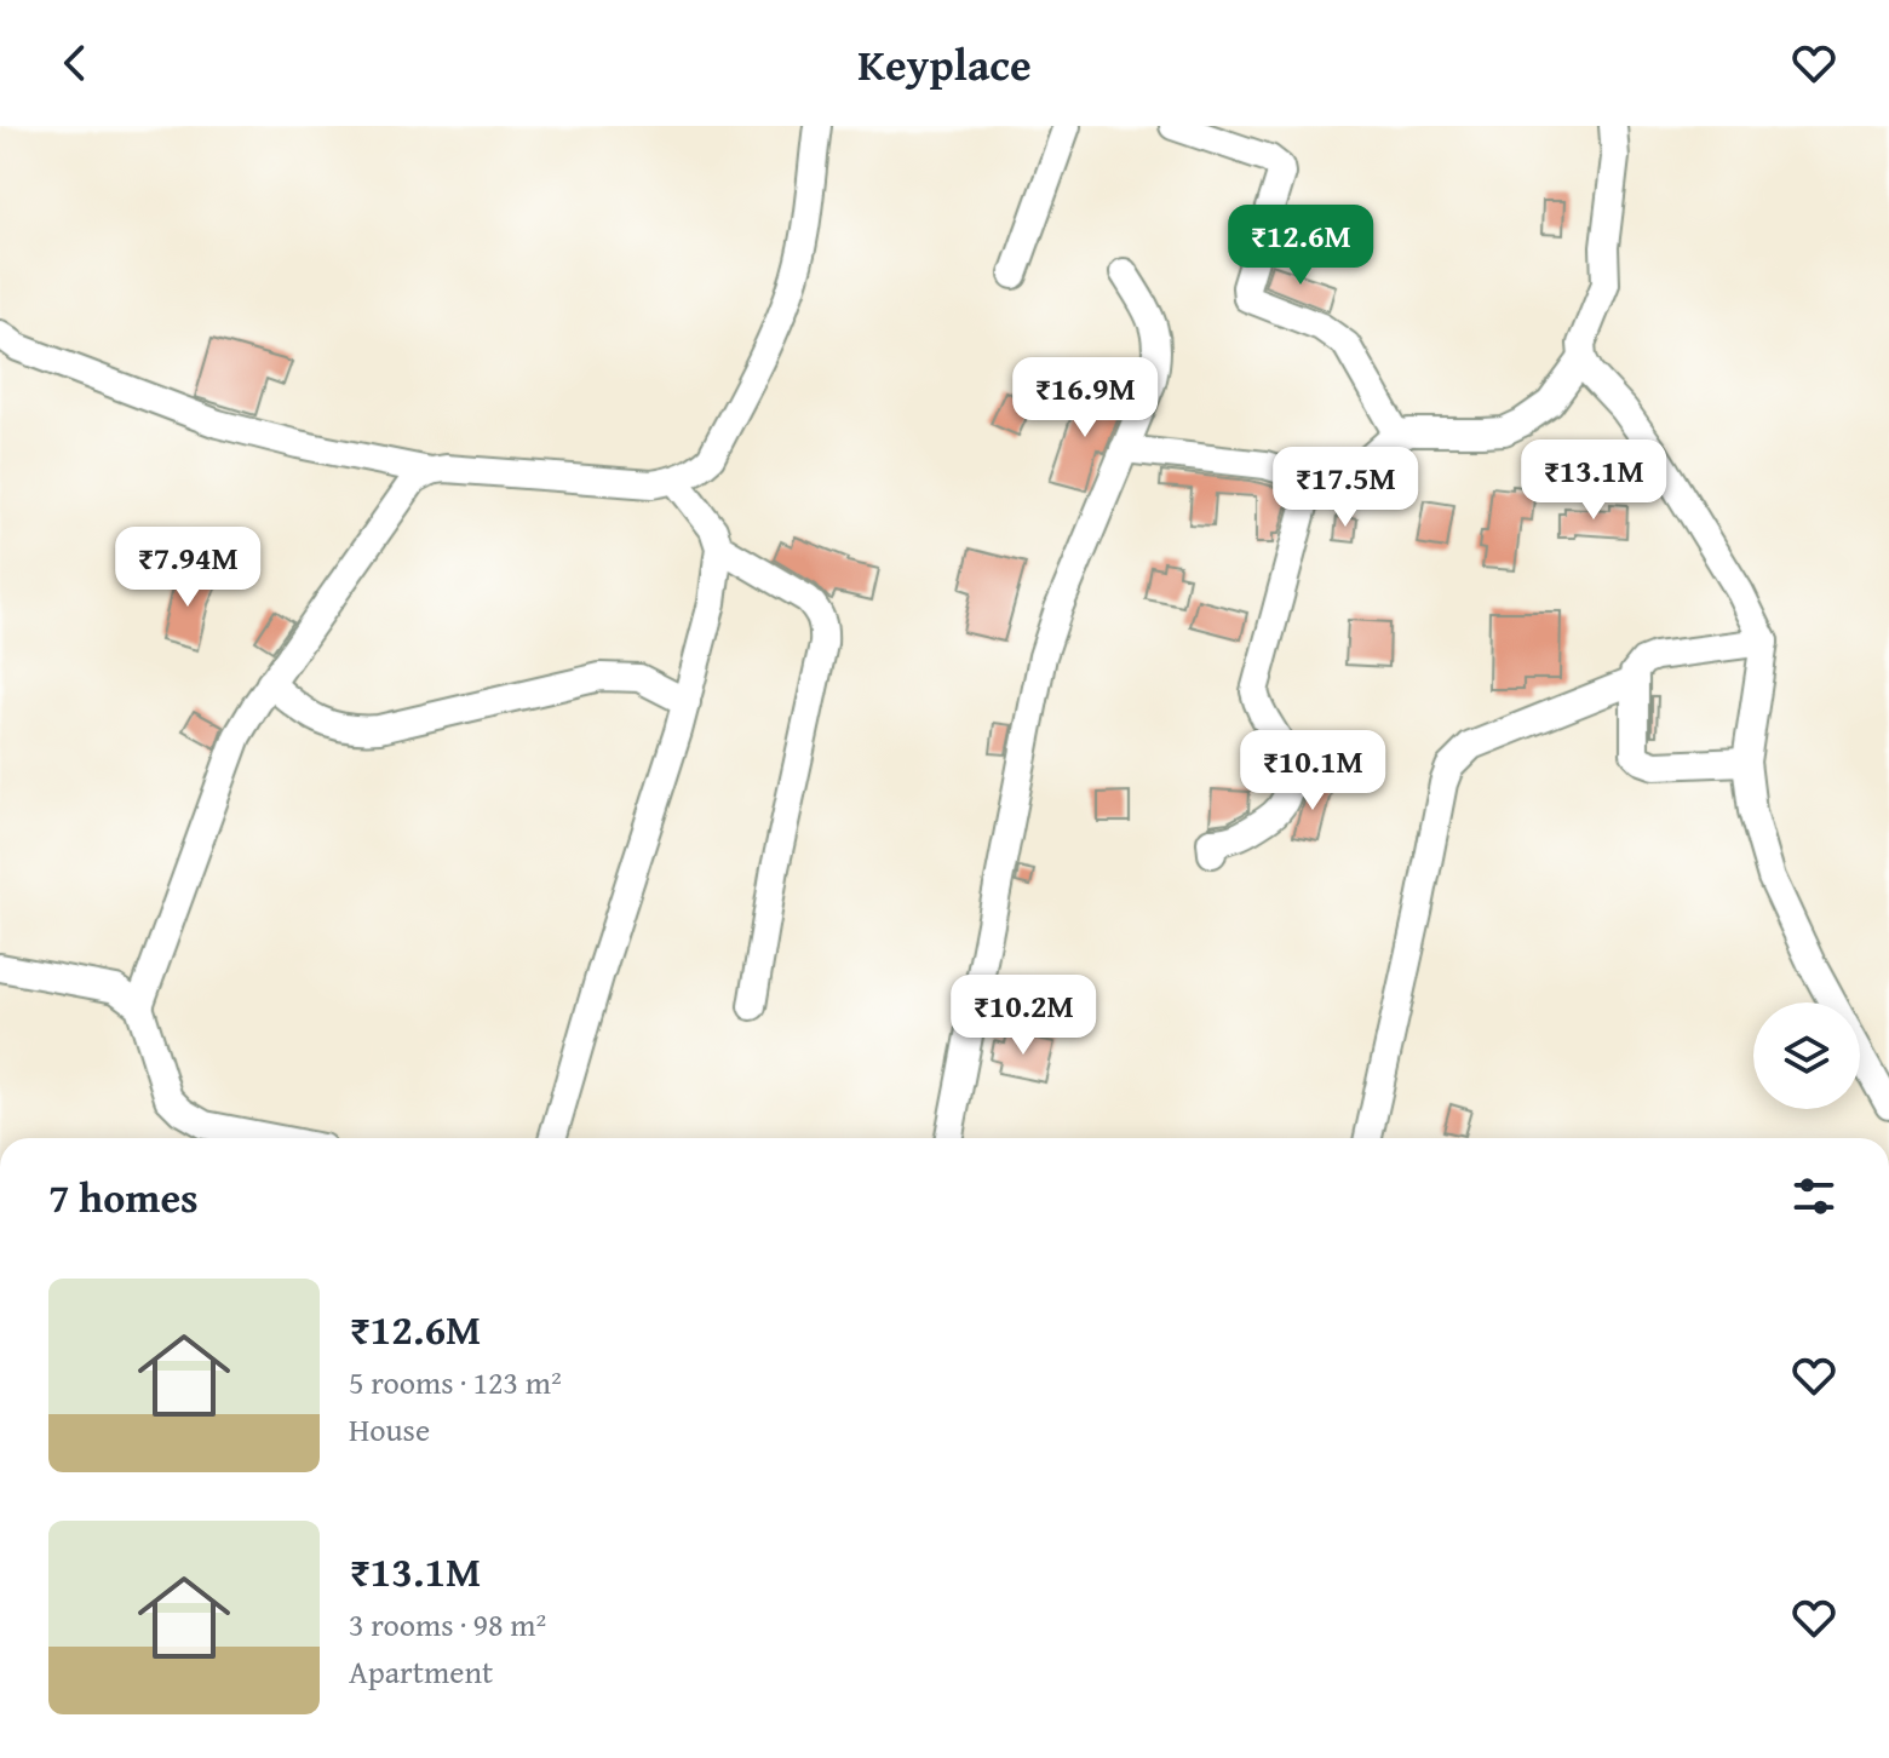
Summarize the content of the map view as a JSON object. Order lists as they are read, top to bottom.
{
  "page": {
    "header": "Keyplace",
    "price": [
      "₹12.6M",
      "₹16.9M",
      "₹13.1M",
      "₹17.5M",
      "₹7.94M",
      "₹10.1M",
      "₹10.2M"
    ],
    "heading": "7 homes",
    "list": [
      {
        "name": "₹12.6M",
        "note": "5 rooms · 123 m² · House"
      },
      {
        "name": "₹13.1M",
        "note": "3 rooms · 98 m² · Apartment"
      }
    ]
  }
}
